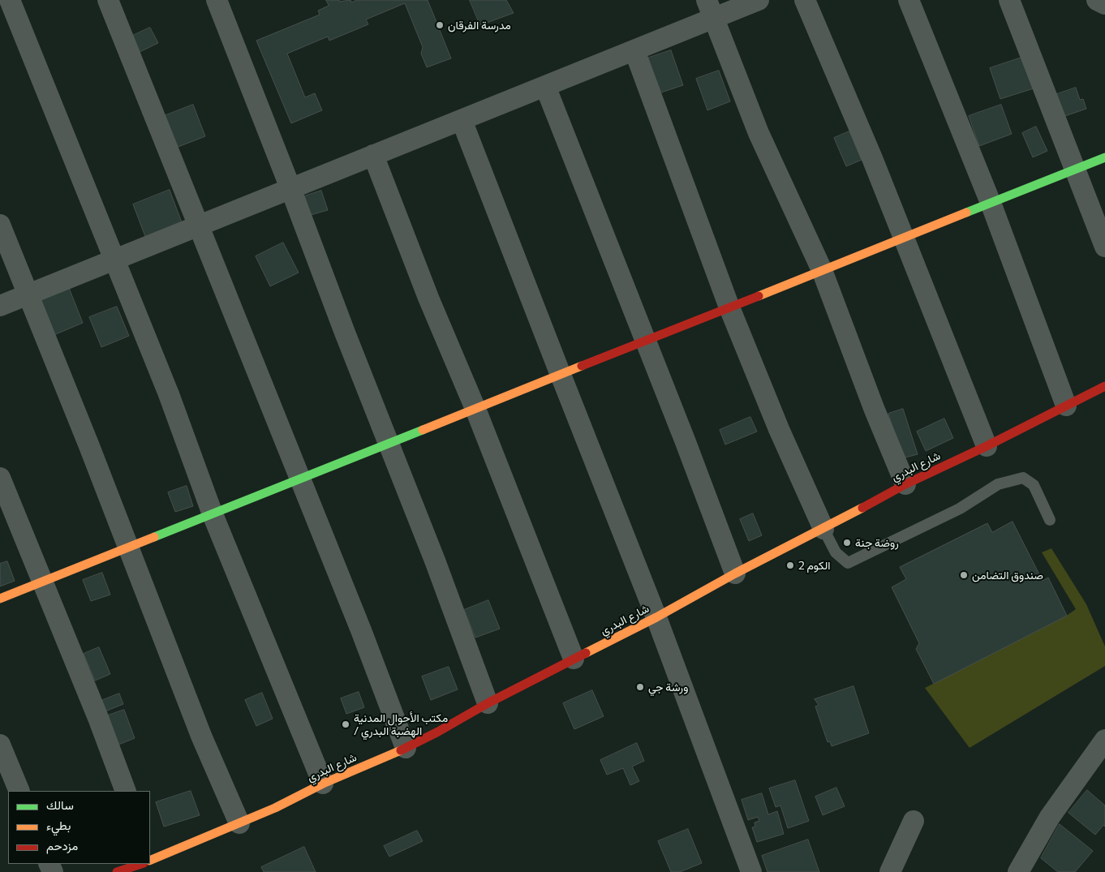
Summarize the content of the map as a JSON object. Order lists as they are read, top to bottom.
{
  "streets": {
    "street": ["شارع البدري"]
  },
  "places": [
    "مدرسة الفرقان",
    "روضة جنة",
    "الكوم 2",
    "صندوق التضامن",
    "ورشة جي",
    "مكتب الأحوال المدنية / الهضبة البدري"
  ],
  "legend": ["سالك", "بطيء", "مزدحم"]
}
